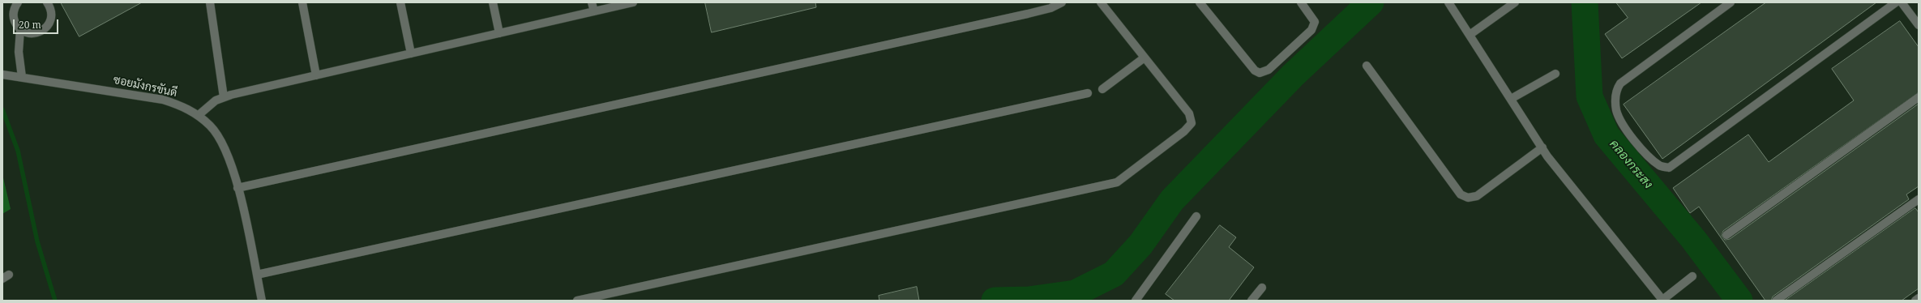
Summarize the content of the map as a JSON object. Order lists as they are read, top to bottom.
{
  "streets": {
    "street": ["ซอยมังกรขันดี"]
  },
  "water": ["คลองกระสง"],
  "scale_bar": "20 m"
}
